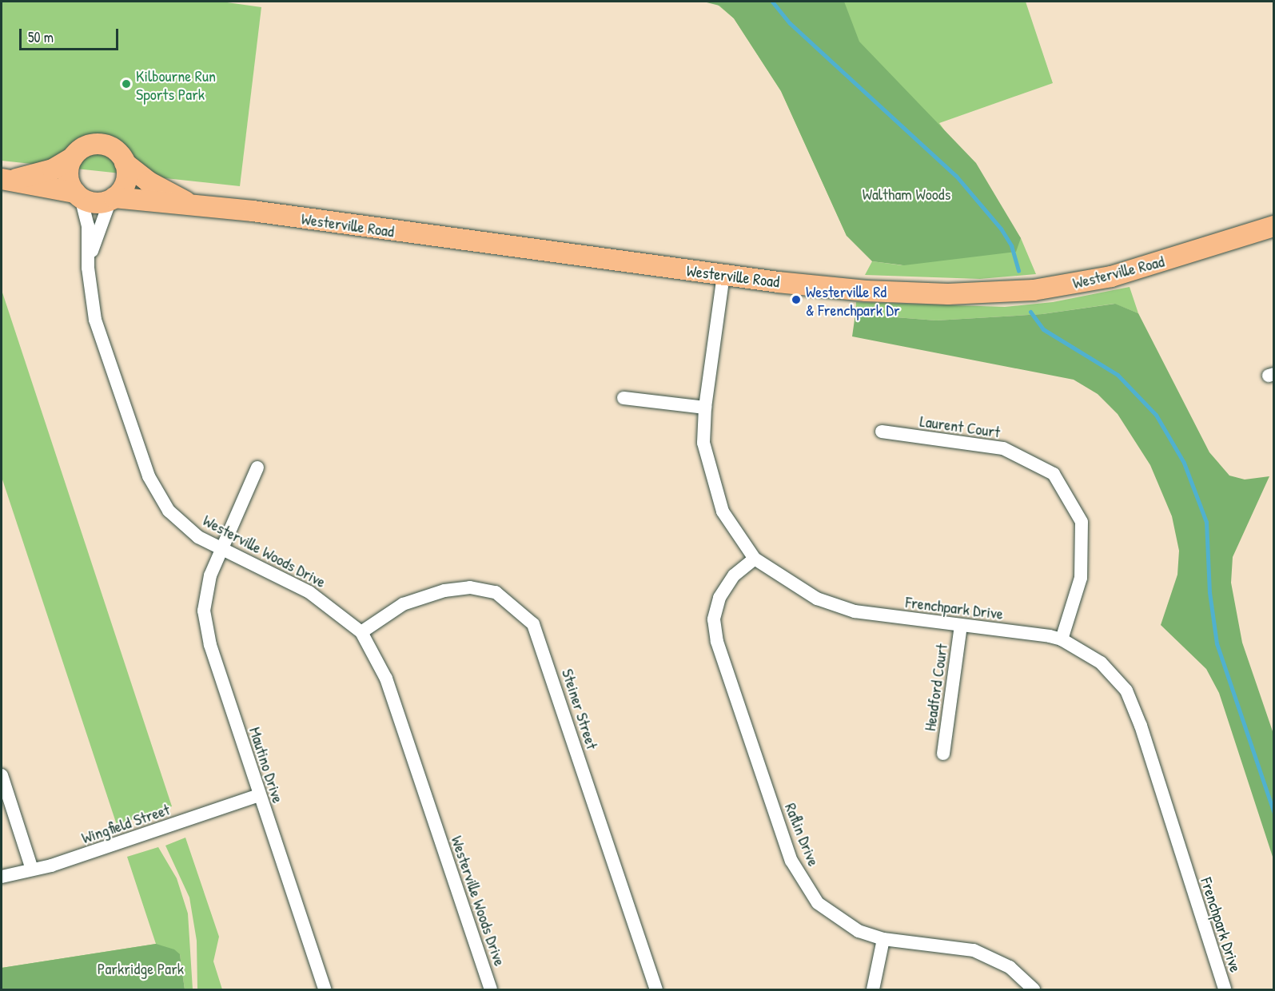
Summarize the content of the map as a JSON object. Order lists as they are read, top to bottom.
{
  "streets": {
    "main road": ["Westerville Road"],
    "street": [
      "Laurent Court",
      "Westerville Woods Drive",
      "Frenchpark Drive",
      "Headford Court",
      "Steiner Street",
      "Mautino Drive",
      "Wingfield Street",
      "Raflin Drive"
    ]
  },
  "crossings": [
    ["Westerville Road", "Westerville Woods Drive"],
    ["Westerville Road", "Frenchpark Drive"],
    ["Laurent Court", "Frenchpark Drive"],
    ["Westerville Woods Drive", "Steiner Street"],
    ["Westerville Woods Drive", "Mautino Drive"],
    ["Frenchpark Drive", "Headford Court"],
    ["Frenchpark Drive", "Raflin Drive"],
    ["Mautino Drive", "Wingfield Street"]
  ],
  "parks": ["Waltham Woods", "Parkridge Park"],
  "places": ["Kilbourne Run Sports Park", "Westerville Rd & Frenchpark Dr"],
  "scale_bar": "50 m"
}
